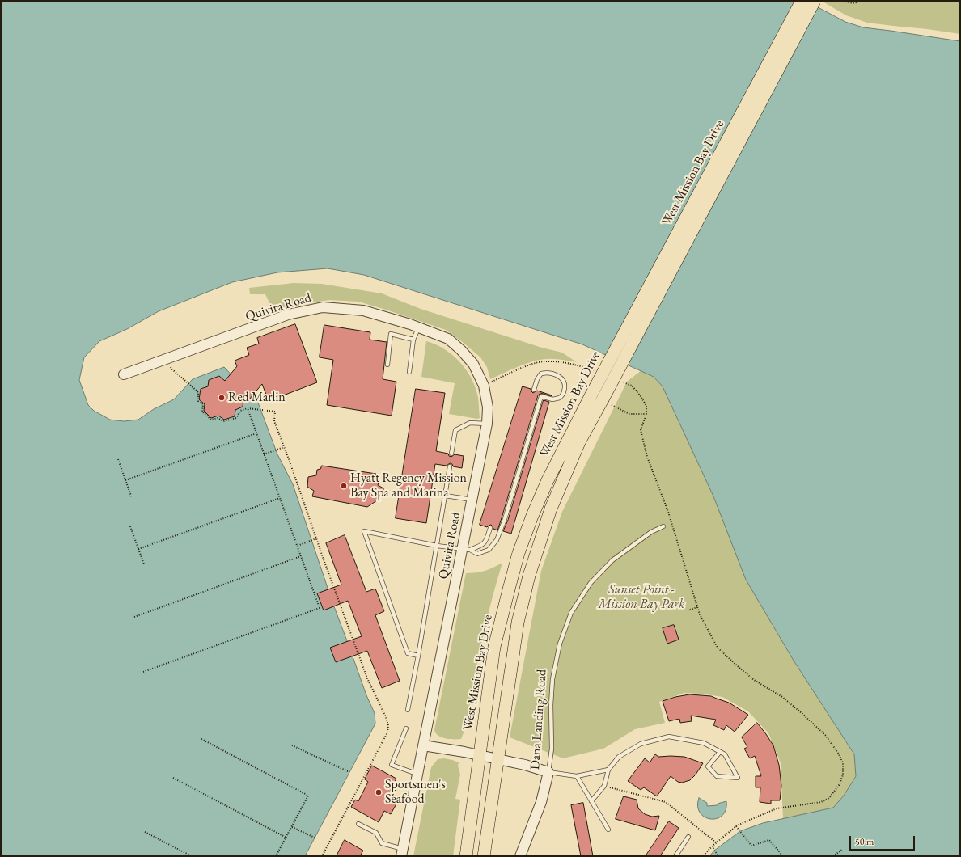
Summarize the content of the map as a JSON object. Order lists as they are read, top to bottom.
{
  "streets": {
    "main road": ["West Mission Bay Drive"],
    "street": ["Quivira Road", "Dana Landing Road"]
  },
  "parks": ["Sunset Point - Mission Bay Park"],
  "places": ["Red Marlin", "Hyatt Regency Mission Bay Spa and Marina", "Sportsmen's Seafood"],
  "scale_bar": "50 m"
}
